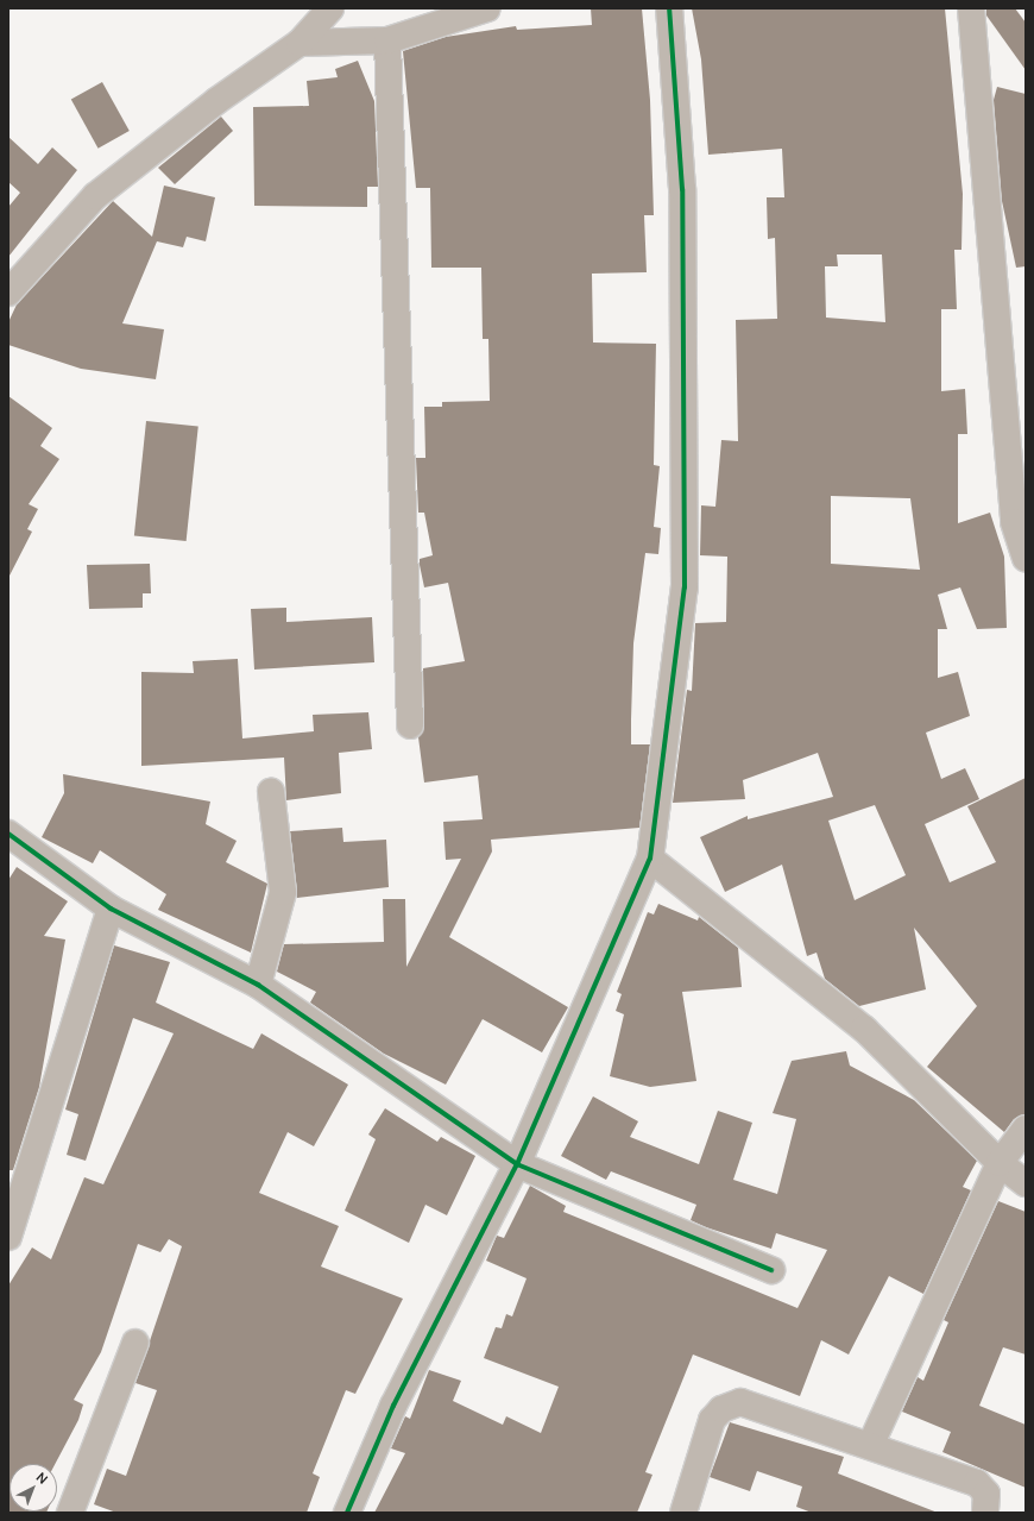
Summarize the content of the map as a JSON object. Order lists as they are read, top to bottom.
{
  "north": "top right"
}
